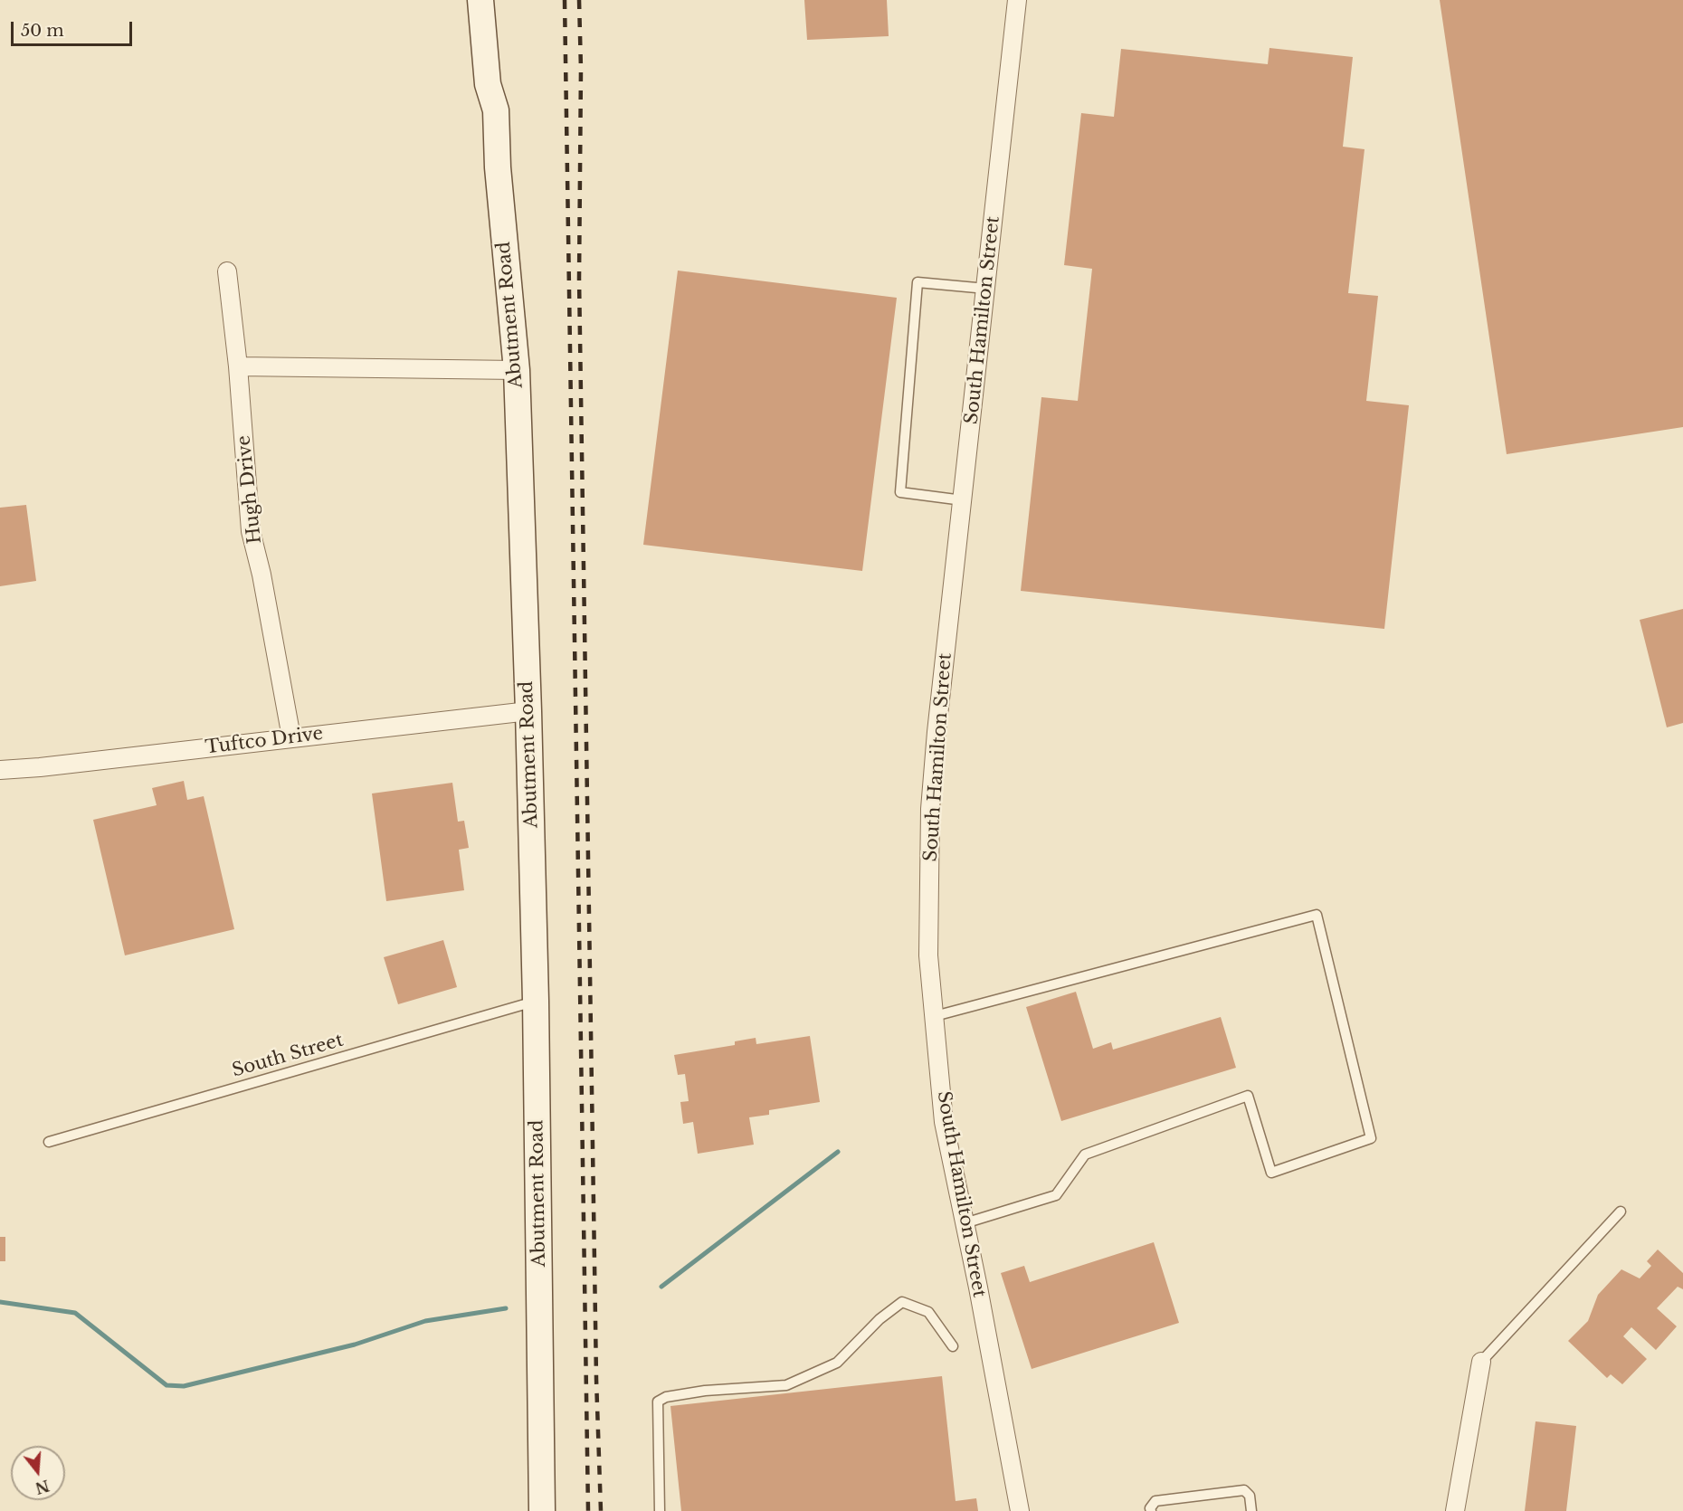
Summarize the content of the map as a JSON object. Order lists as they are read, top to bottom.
{
  "streets": {
    "main road": ["Abutment Road"],
    "street": ["South Hamilton Street", "Hugh Drive", "Tuftco Drive"],
    "lane": ["South Street"]
  },
  "crossings": [
    ["Abutment Road", "Tuftco Drive"],
    ["Abutment Road", "South Street"],
    ["Hugh Drive", "Tuftco Drive"]
  ],
  "scale_bar": "50 m",
  "north": "bottom"
}
